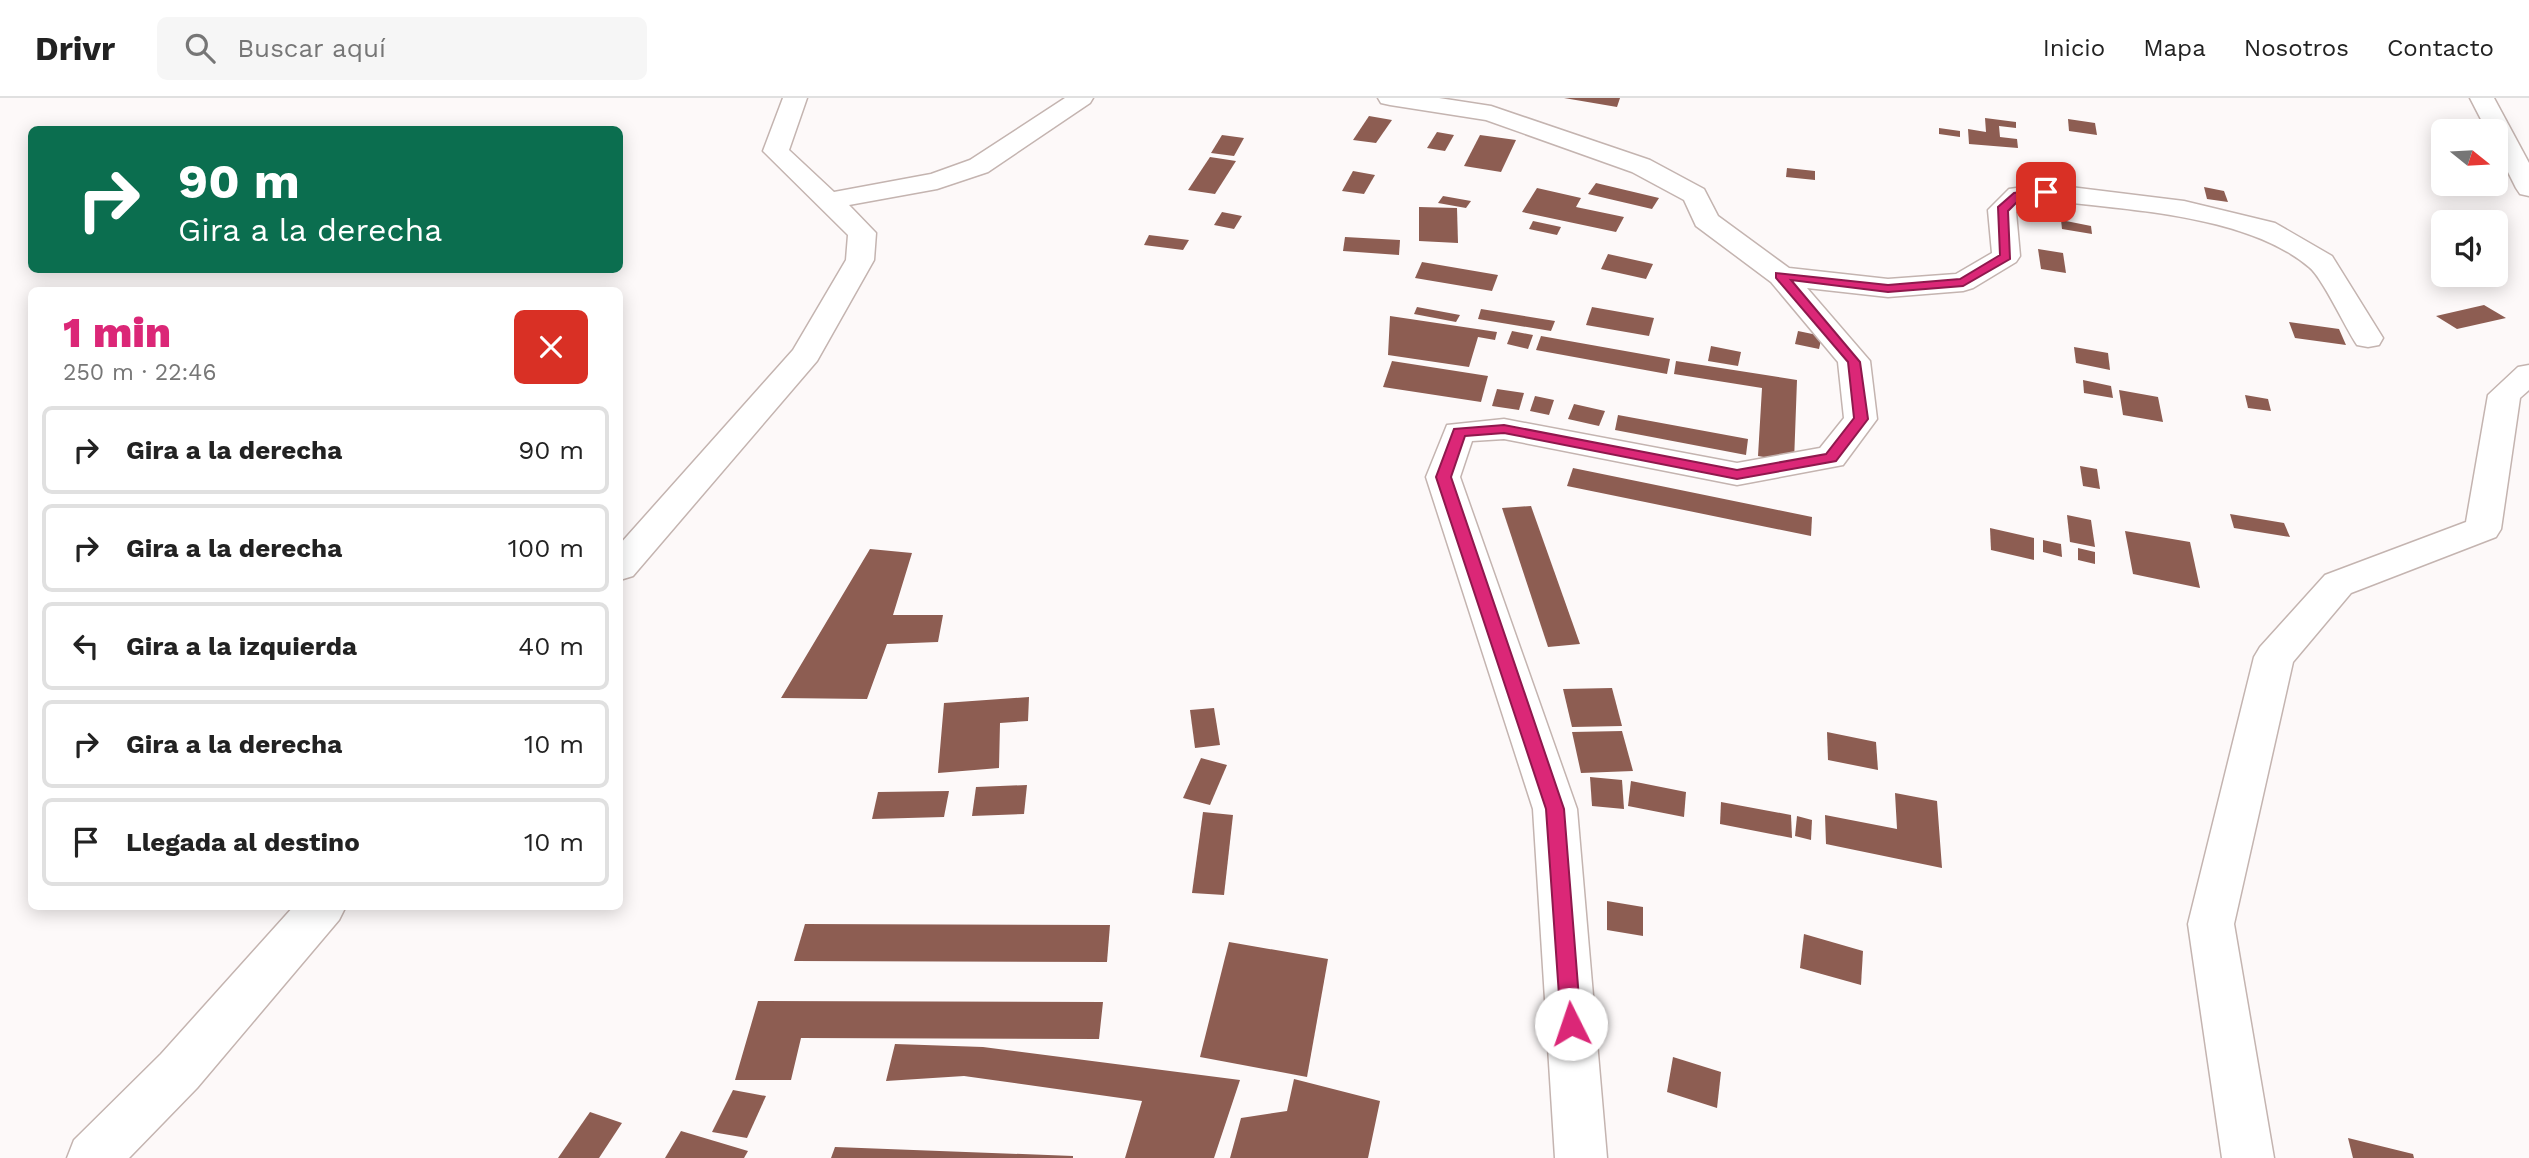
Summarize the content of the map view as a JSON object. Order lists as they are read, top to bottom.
{
  "north": "right",
  "page": {
    "header": "Drivr",
    "search": "Buscar aquí",
    "nav": [
      "Inicio",
      "Mapa",
      "Nosotros",
      "Contacto"
    ],
    "turn": ["90 m", "Gira a la derecha"],
    "heading": ["1 min", "250 m · 22:46"],
    "list": [
      {
        "name": "Gira a la derecha",
        "value": "90 m"
      },
      {
        "name": "Gira a la derecha",
        "value": "100 m"
      },
      {
        "name": "Gira a la izquierda",
        "value": "40 m"
      },
      {
        "name": "Gira a la derecha",
        "value": "10 m"
      },
      {
        "name": "Llegada al destino",
        "value": "10 m"
      }
    ]
  }
}
